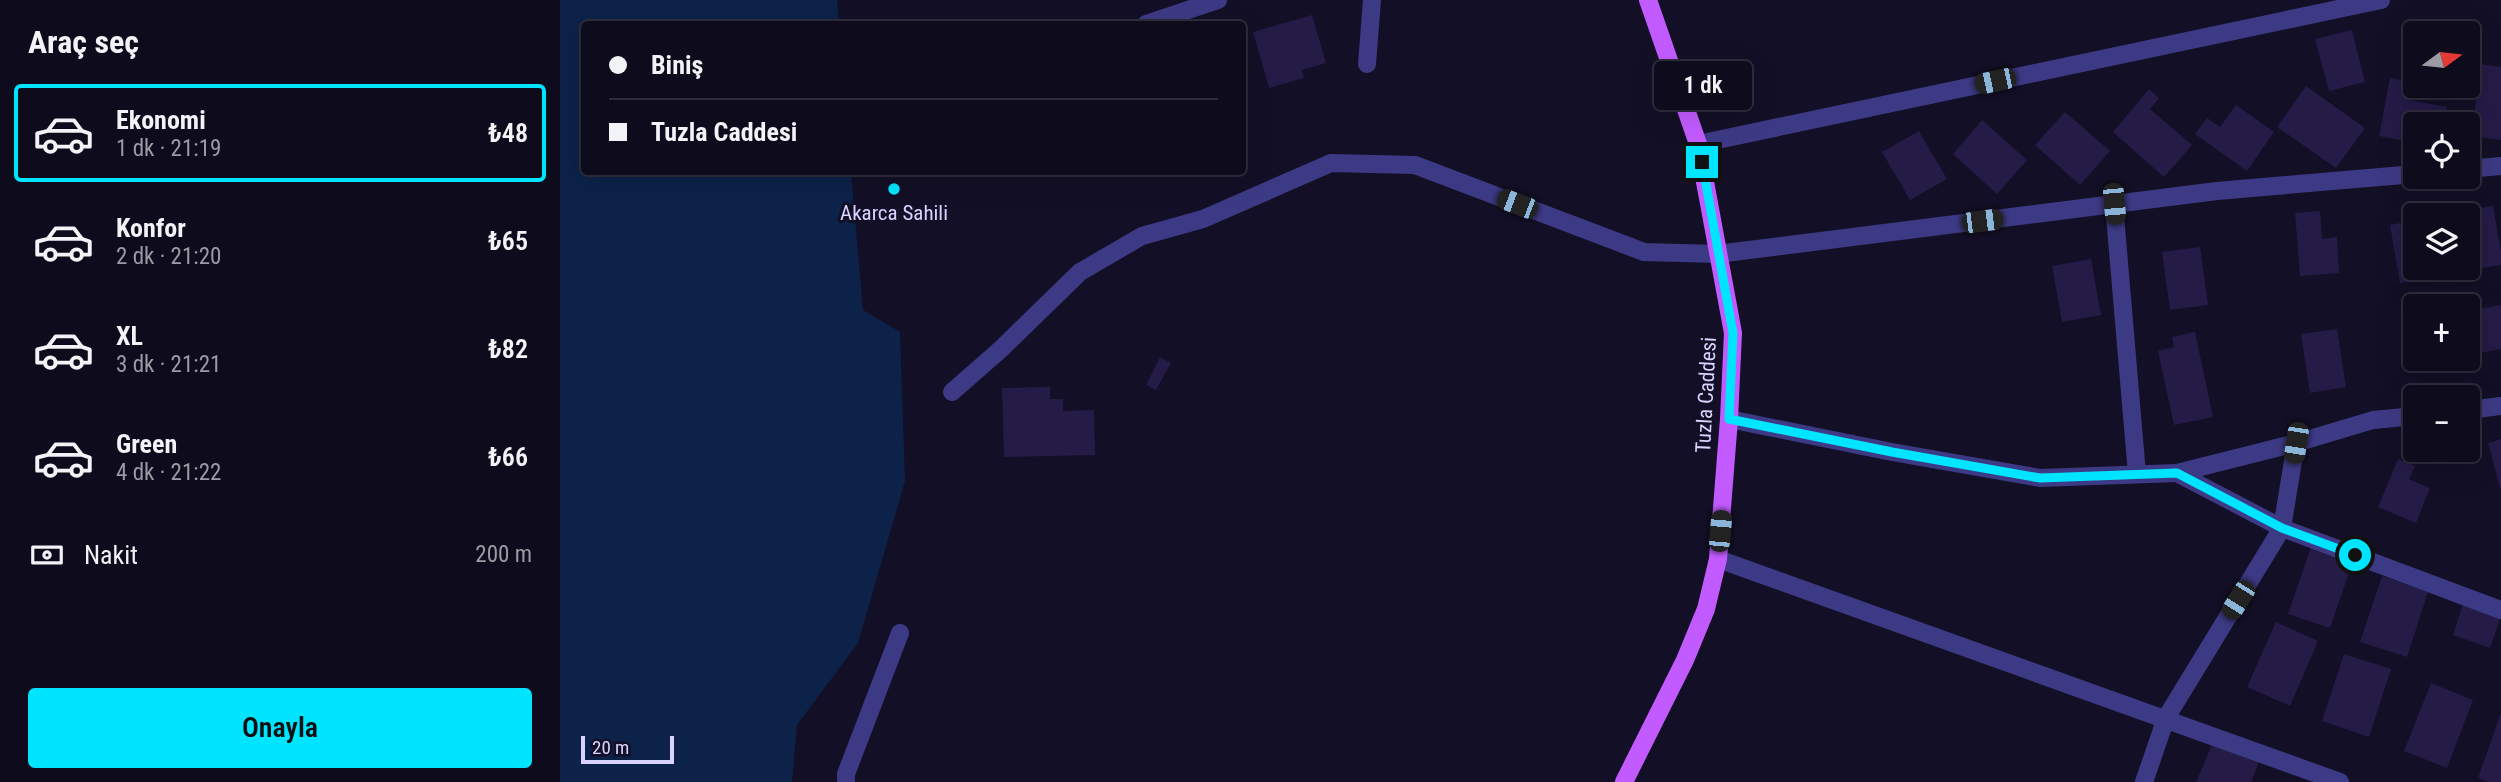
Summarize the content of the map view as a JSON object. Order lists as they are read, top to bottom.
{
  "streets": {
    "main road": ["Tuzla Caddesi"]
  },
  "places": ["Akarca Sahili"],
  "scale_bar": "20 m",
  "north": "right",
  "page": {
    "heading": "Araç seç",
    "map_buttons": ["+", "−"],
    "banner": ["Biniş", "Tuzla Caddesi"],
    "bubble": "1 dk",
    "list": [
      {
        "name": "Ekonomi",
        "note": "1 dk · 21:19",
        "value": "₺48"
      },
      {
        "name": "Konfor",
        "note": "2 dk · 21:20",
        "value": "₺65"
      },
      {
        "name": "XL",
        "note": "3 dk · 21:21",
        "value": "₺82"
      },
      {
        "name": "Green",
        "note": "4 dk · 21:22",
        "value": "₺66"
      }
    ],
    "pay": ["Nakit", "200 m"],
    "buttons": "Onayla",
    "scale": "20 m"
  }
}
